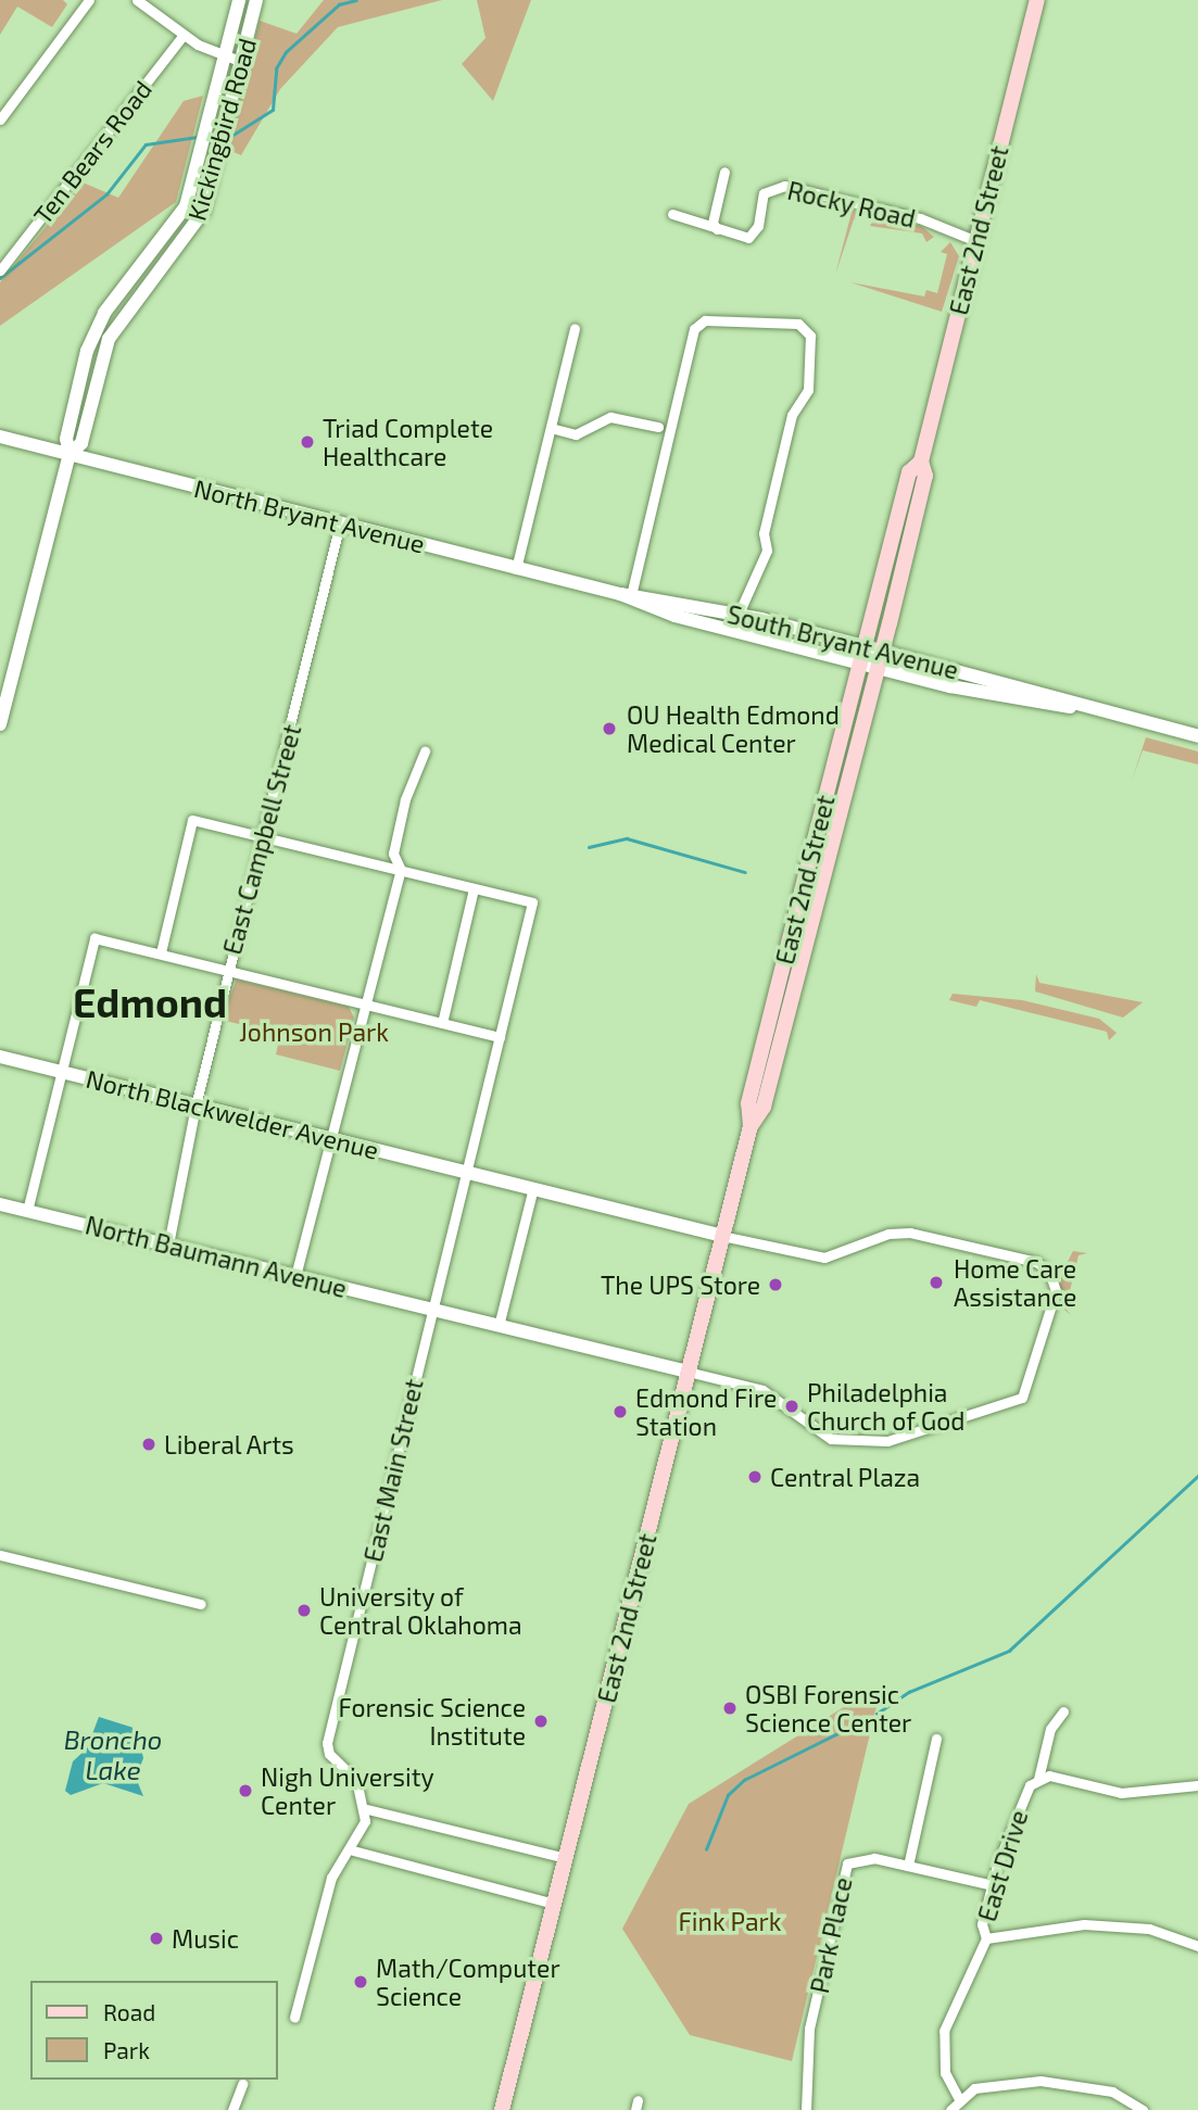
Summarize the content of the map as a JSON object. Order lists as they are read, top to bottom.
{
  "streets": {
    "main road": ["East 2nd Street"],
    "street": [
      "Kickingbird Road",
      "Ten Bears Road",
      "Rocky Road",
      "North Bryant Avenue",
      "South Bryant Avenue",
      "East Campbell Street",
      "North Blackwelder Avenue",
      "North Baumann Avenue",
      "East Main Street",
      "East Drive",
      "Park Place"
    ]
  },
  "crossings": [
    ["Kickingbird Road", "North Bryant Avenue"],
    ["Rocky Road", "East 2nd Street"],
    ["East 2nd Street", "South Bryant Avenue"],
    ["East 2nd Street", "North Blackwelder Avenue"],
    ["East 2nd Street", "North Baumann Avenue"],
    ["North Bryant Avenue", "South Bryant Avenue"],
    ["North Bryant Avenue", "East Campbell Street"],
    ["East Campbell Street", "North Blackwelder Avenue"],
    ["East Campbell Street", "North Baumann Avenue"],
    ["North Blackwelder Avenue", "East Main Street"],
    ["North Baumann Avenue", "East Main Street"],
    ["East Drive", "Park Place"]
  ],
  "districts": ["Edmond"],
  "water": ["Broncho Lake"],
  "parks": ["Johnson Park", "Fink Park"],
  "places": [
    "Triad Complete Healthcare",
    "OU Health Edmond Medical Center",
    "Home Care Assistance",
    "The UPS Store",
    "Philadelphia Church of God",
    "Edmond Fire Station",
    "Liberal Arts",
    "Central Plaza",
    "University of Central Oklahoma",
    "OSBI Forensic Science Center",
    "Forensic Science Institute",
    "Nigh University Center",
    "Music",
    "Math/Computer Science"
  ],
  "legend": ["Road", "Park"]
}
